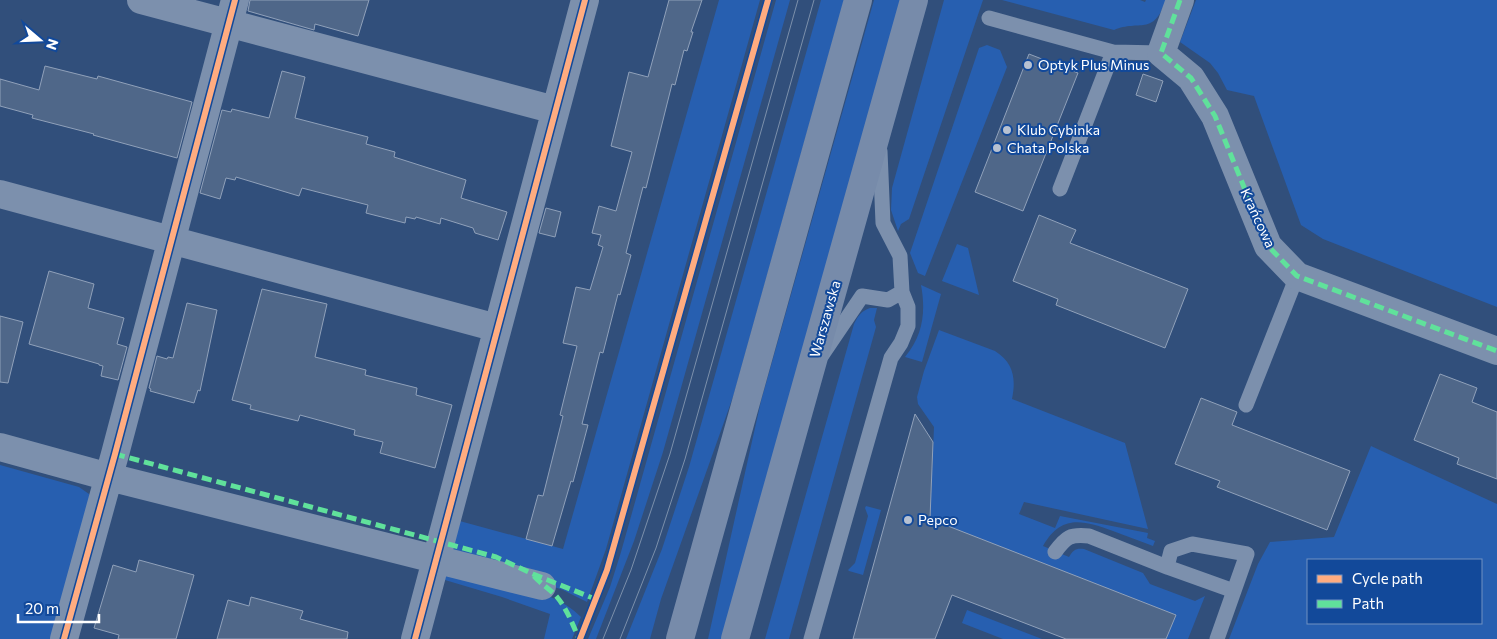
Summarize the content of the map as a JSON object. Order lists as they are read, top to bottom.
{
  "streets": {
    "main road": ["Warszawska"],
    "street": ["Krańcowa"]
  },
  "places": [
    "Optyk Plus Minus",
    "Klub Cybinka",
    "Chata Polska",
    "Pepco"
  ],
  "legend": ["Cycle path", "Path"],
  "scale_bar": "20 m",
  "north": "right"
}
